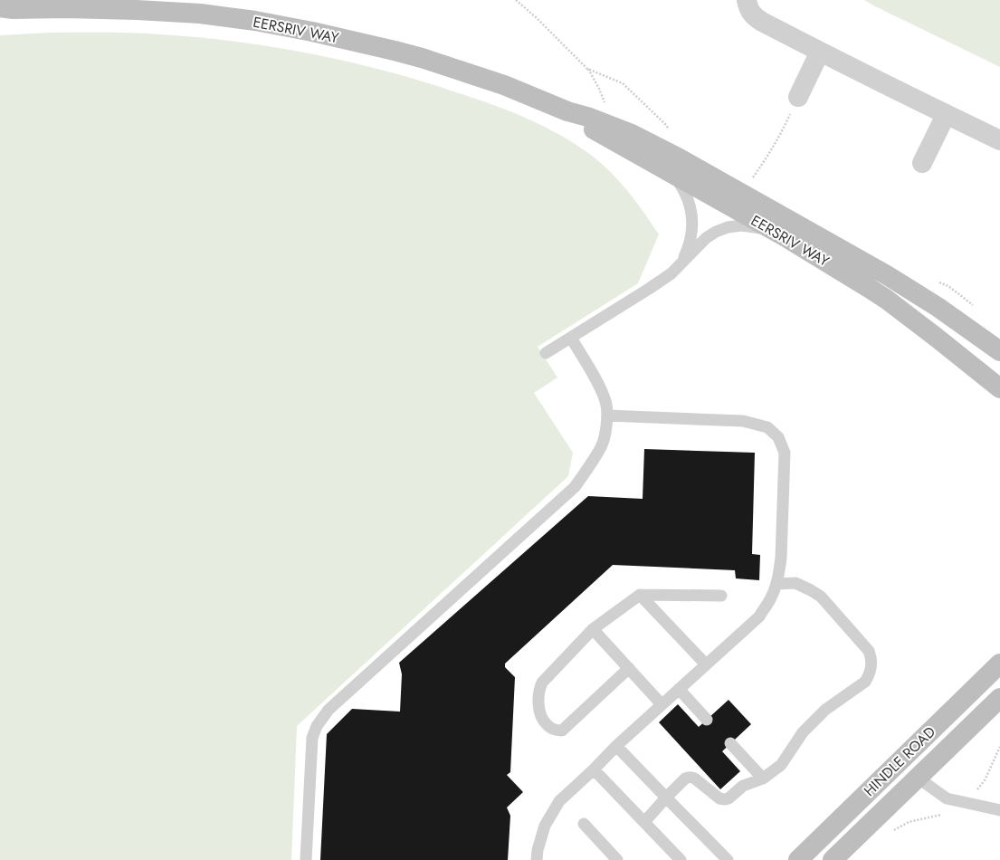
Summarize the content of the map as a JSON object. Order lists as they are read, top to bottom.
{
  "streets": {
    "main road": ["EERSRIV WAY", "HINDLE ROAD"]
  }
}
